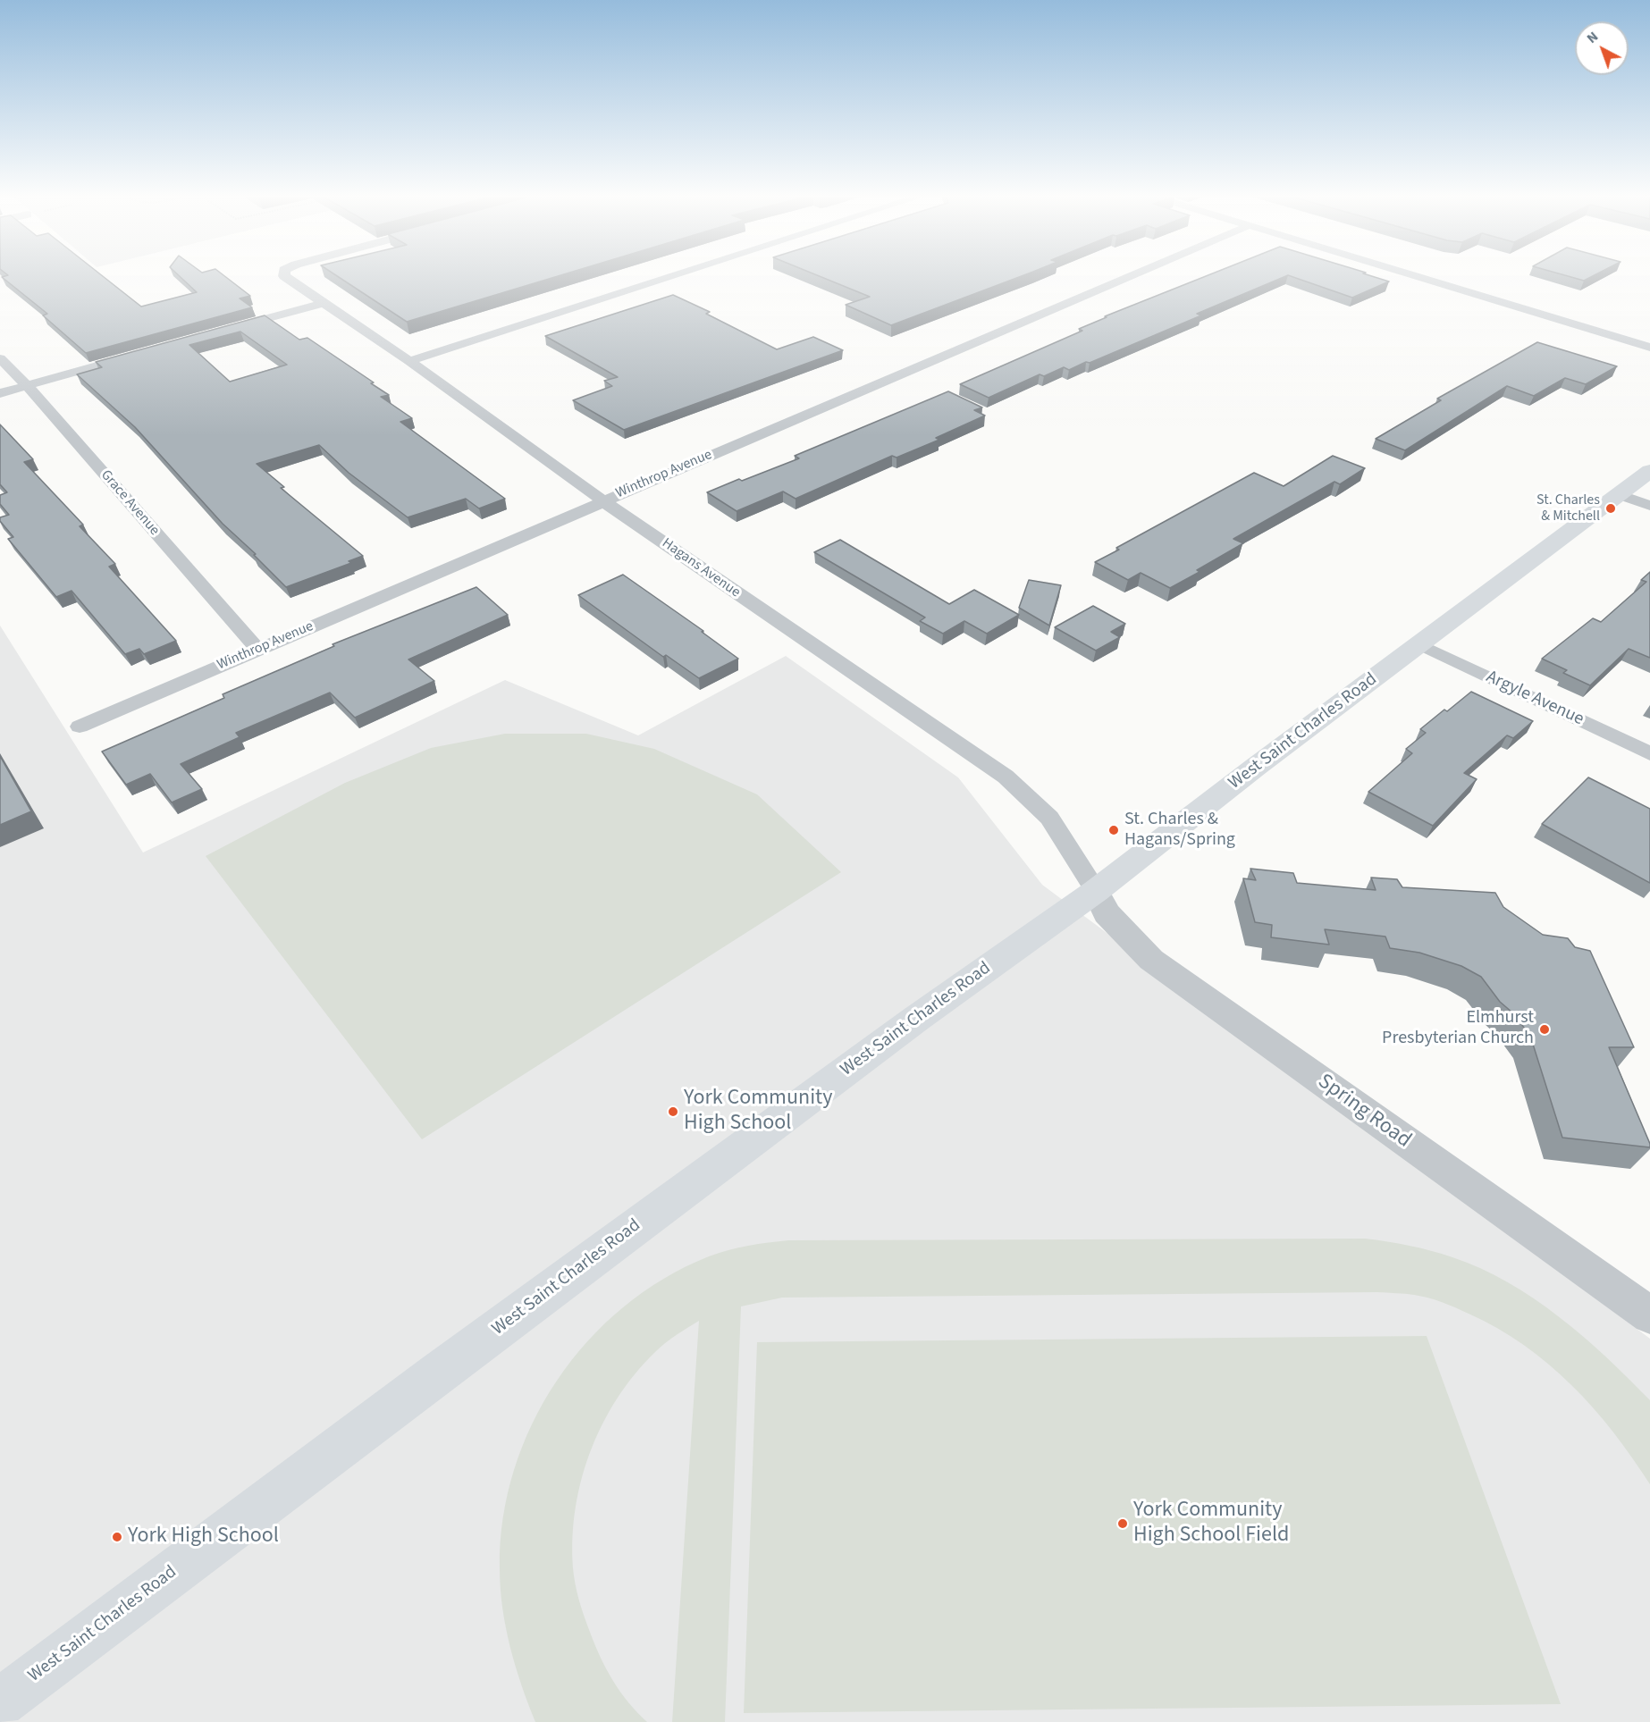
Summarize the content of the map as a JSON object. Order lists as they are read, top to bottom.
{
  "streets": {
    "main road": ["West Saint Charles Road"],
    "street": [
      "Winthrop Avenue",
      "Grace Avenue",
      "Hagans Avenue",
      "Argyle Avenue",
      "Spring Road"
    ]
  },
  "crossings": [
    ["Winthrop Avenue", "Grace Avenue"],
    ["Winthrop Avenue", "Hagans Avenue"],
    ["Hagans Avenue", "West Saint Charles Road"],
    ["Hagans Avenue", "Spring Road"],
    ["Argyle Avenue", "West Saint Charles Road"],
    ["West Saint Charles Road", "Spring Road"]
  ],
  "places": [
    "St. Charles & Mitchell",
    "St. Charles & Hagans/Spring",
    "Elmhurst Presbyterian Church",
    "York Community High School",
    "York Community High School Field",
    "York High School"
  ],
  "north": "top left"
}
